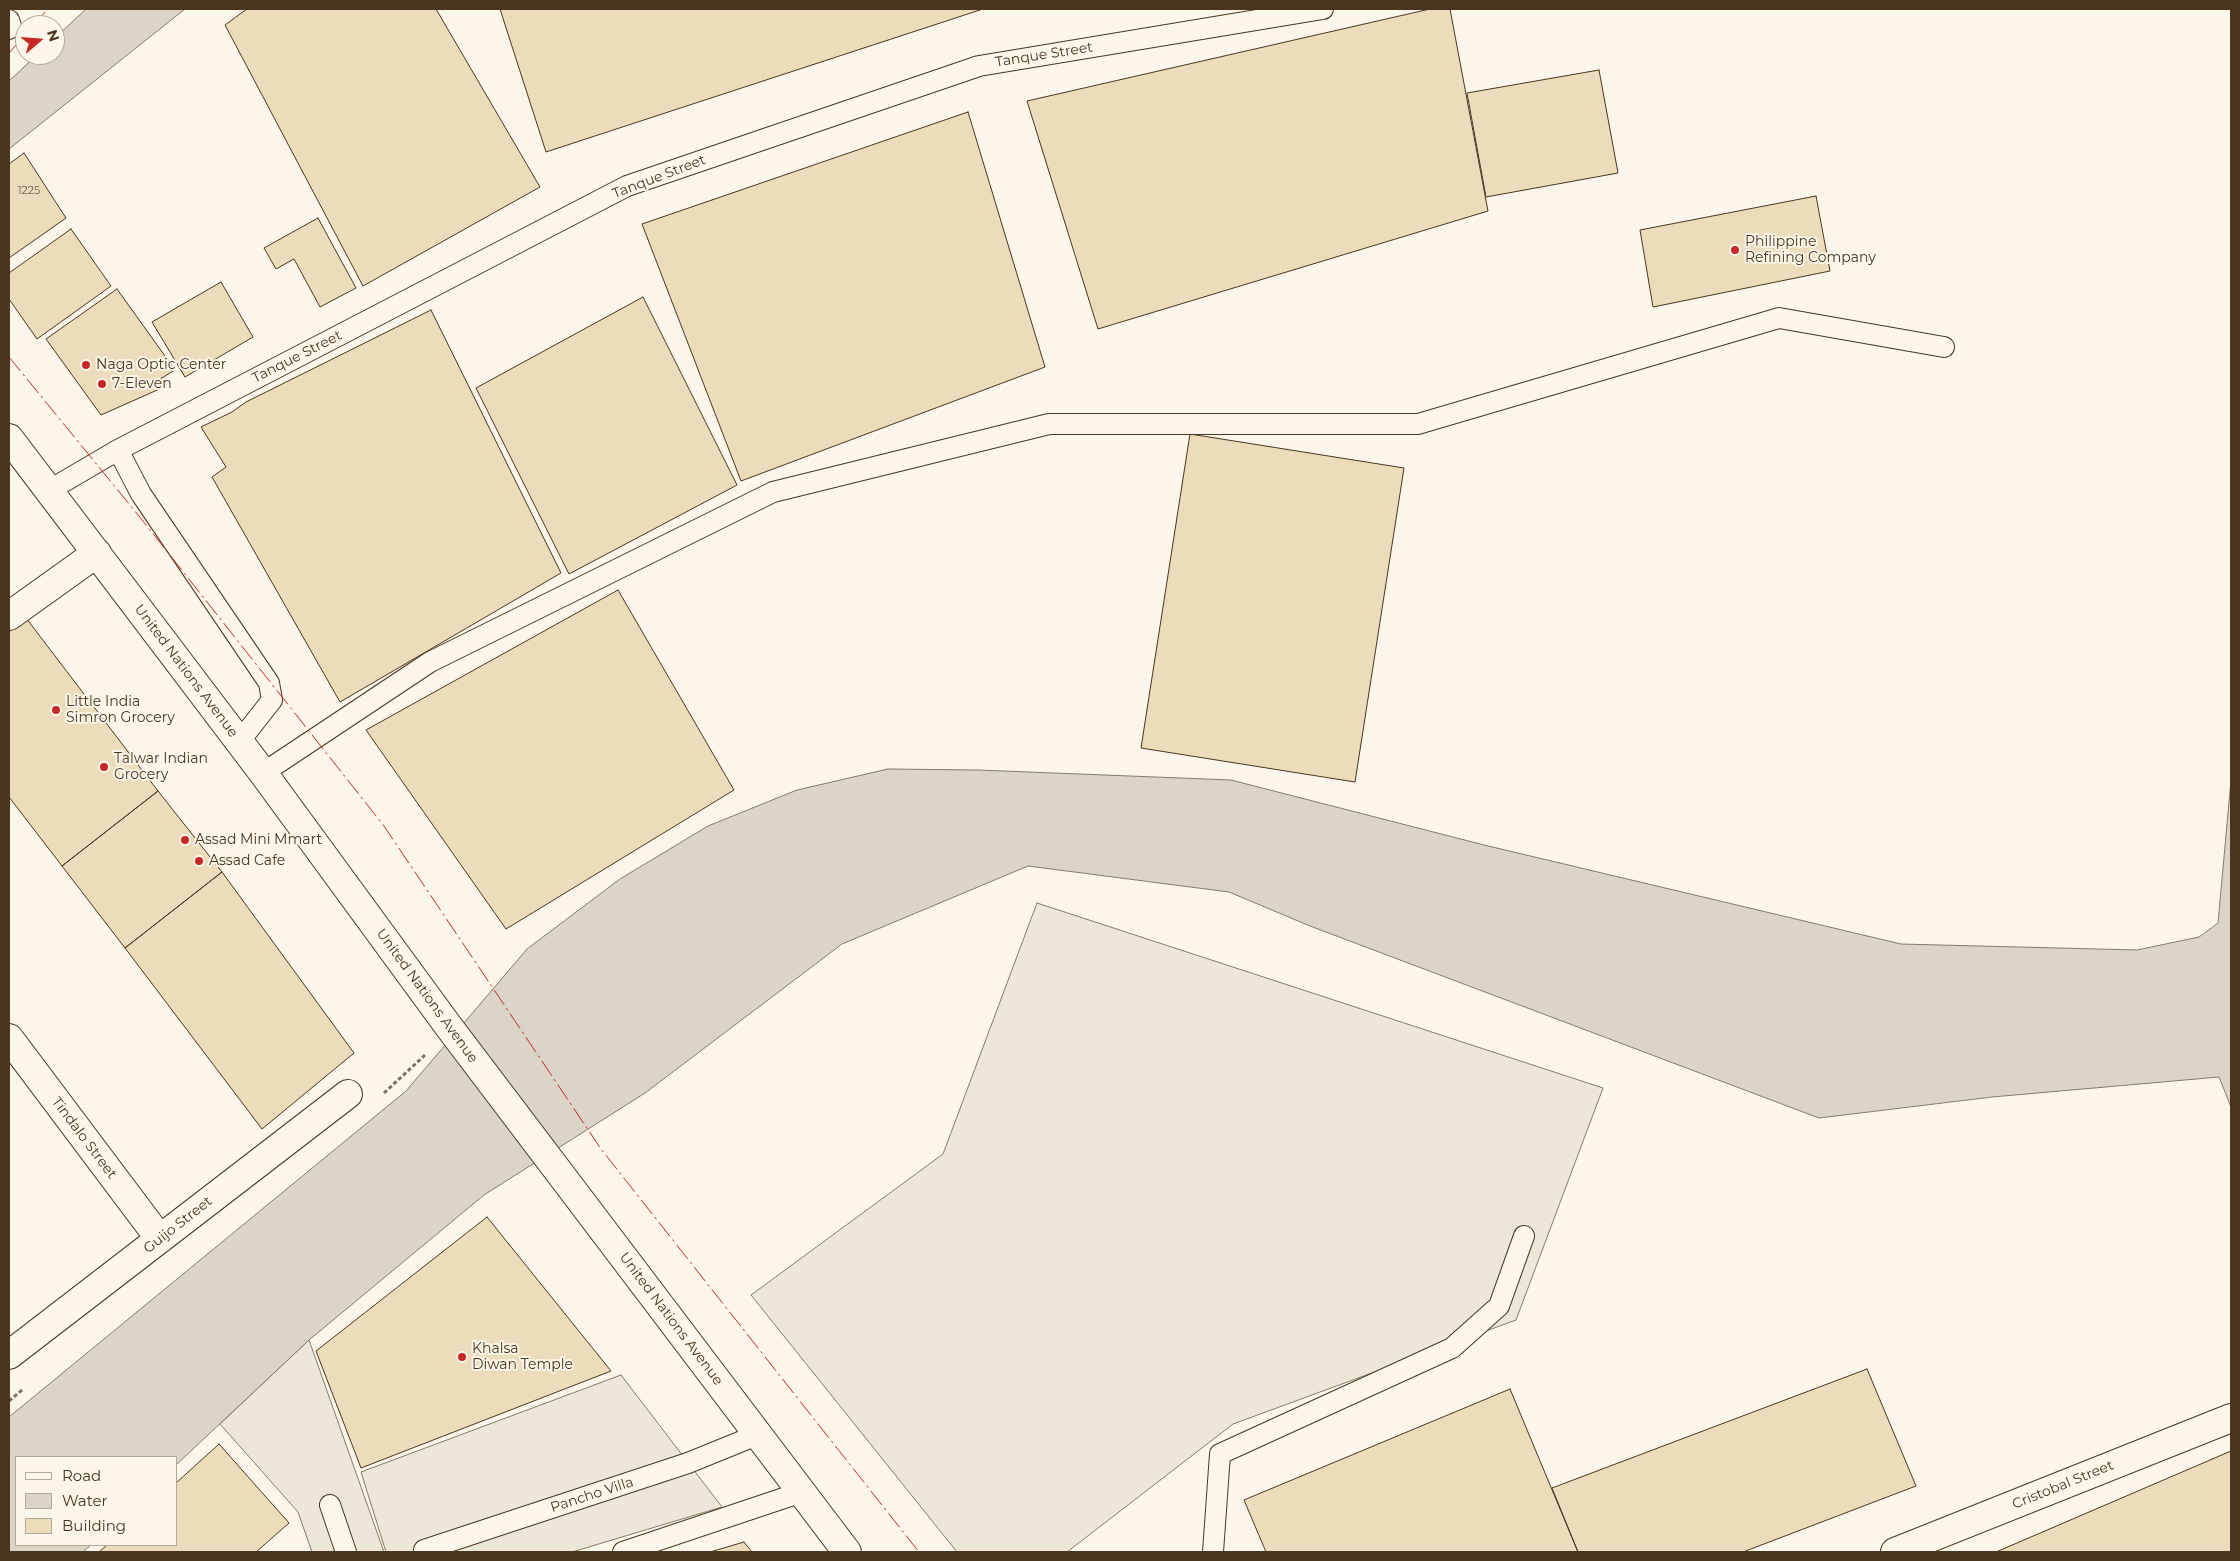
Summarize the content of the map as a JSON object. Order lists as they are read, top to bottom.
{
  "streets": {
    "main road": [
      "United Nations Avenue",
      "Tindalo Street",
      "Guijo Street",
      "Cristobal Street"
    ],
    "lane": ["Tanque Street", "Pancho Villa"]
  },
  "crossings": [
    ["Tanque Street", "United Nations Avenue"],
    ["United Nations Avenue", "Pancho Villa"],
    ["Tindalo Street", "Guijo Street"]
  ],
  "places": [
    "Philippine Refining Company",
    "Naga Optic Center",
    "7-Eleven",
    "Little India Simron Grocery",
    "Talwar Indian Grocery",
    "Assad Mini Mmart",
    "Assad Cafe",
    "Khalsa Diwan Temple"
  ],
  "house_numbers": ["1225"],
  "legend": ["Road", "Water", "Building"],
  "north": "right"
}
